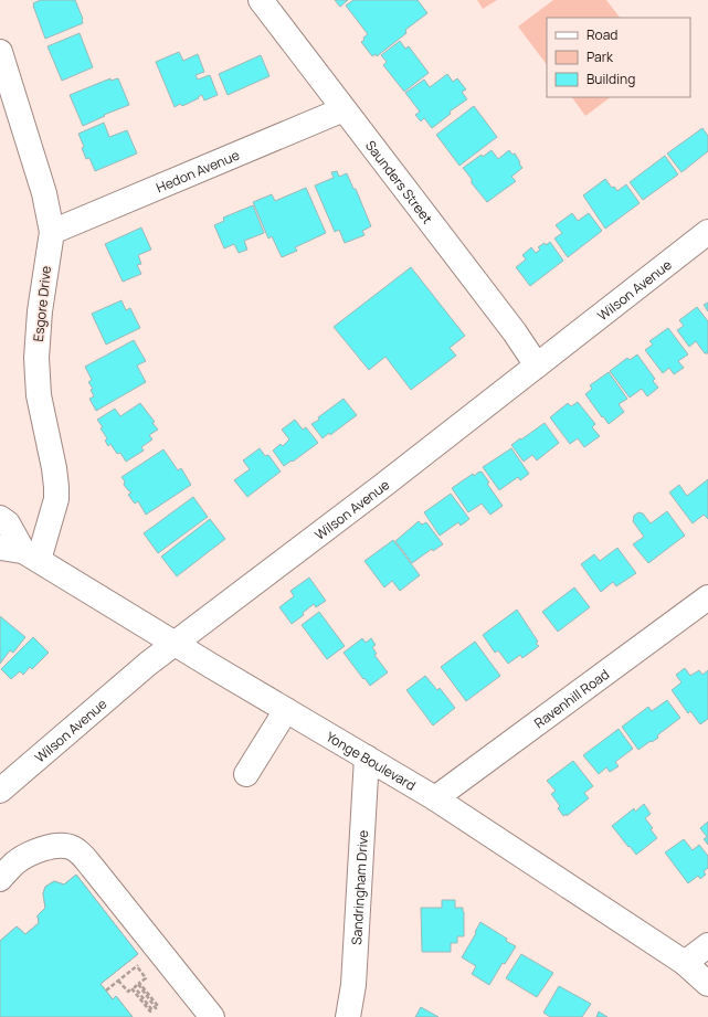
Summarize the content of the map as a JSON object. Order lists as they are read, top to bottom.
{
  "streets": {
    "street": [
      "Hedon Avenue",
      "Saunders Street",
      "Wilson Avenue",
      "Esgore Drive",
      "Ravenhill Road",
      "Yonge Boulevard",
      "Sandringham Drive"
    ]
  },
  "crossings": [
    ["Hedon Avenue", "Saunders Street"],
    ["Hedon Avenue", "Esgore Drive"],
    ["Saunders Street", "Wilson Avenue"],
    ["Wilson Avenue", "Yonge Boulevard"],
    ["Esgore Drive", "Yonge Boulevard"],
    ["Ravenhill Road", "Yonge Boulevard"],
    ["Yonge Boulevard", "Sandringham Drive"]
  ],
  "legend": ["Road", "Park", "Building"]
}
